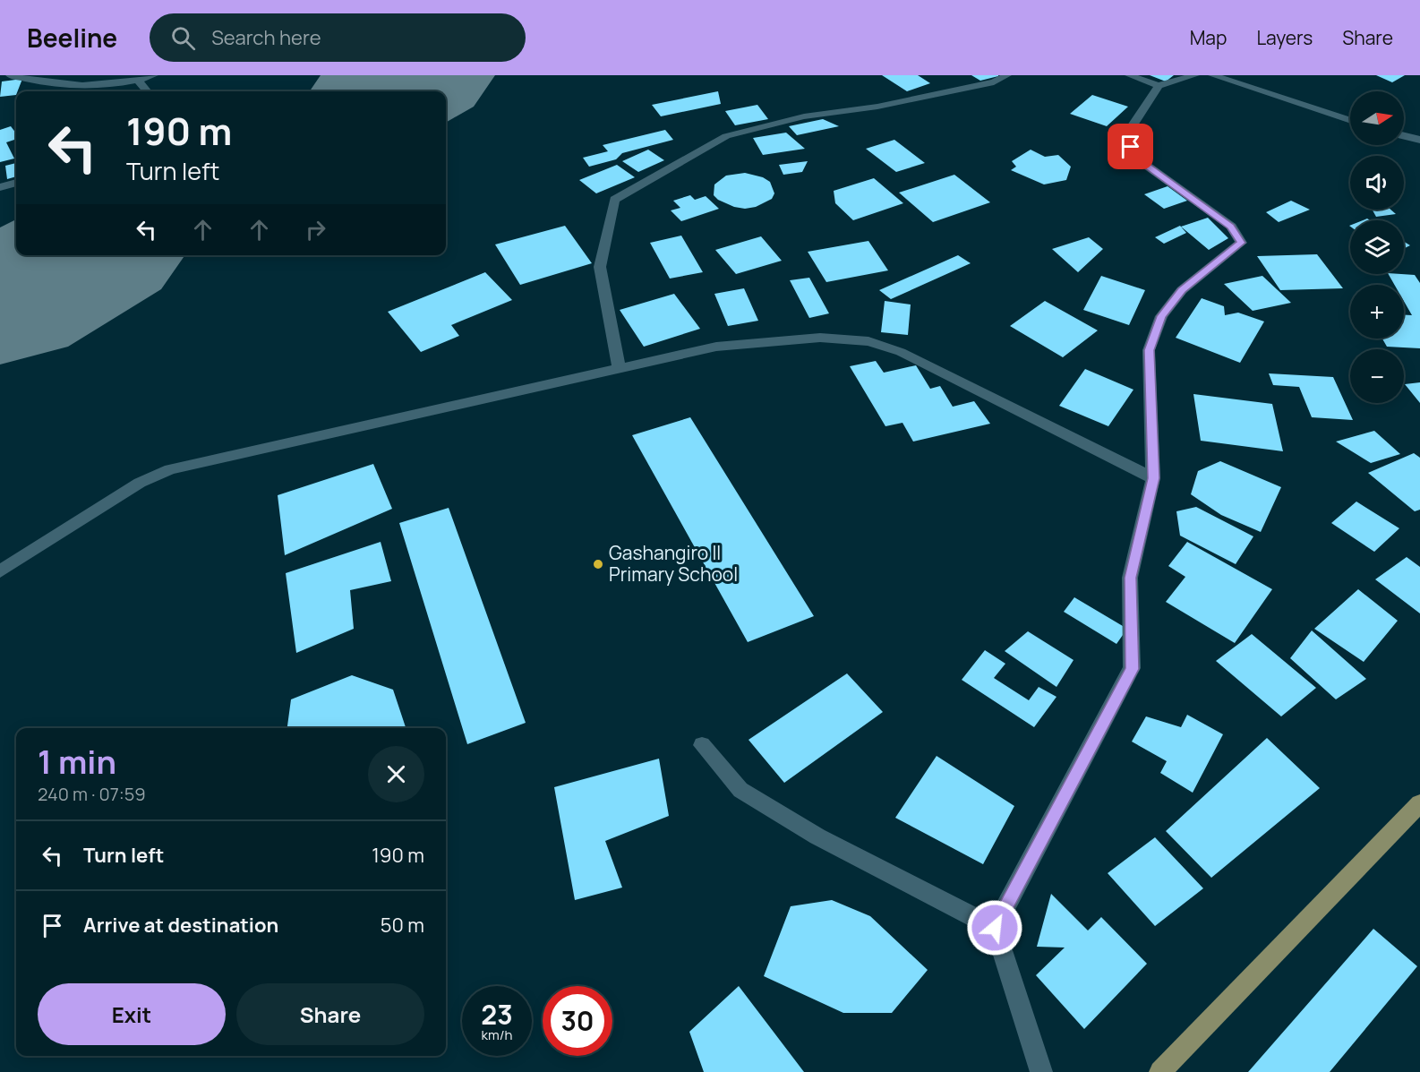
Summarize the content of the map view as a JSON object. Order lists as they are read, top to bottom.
{
  "places": ["Gashangiro II Primary School"],
  "north": "right",
  "page": {
    "header": "Beeline",
    "search": "Search here",
    "nav": ["Map", "Layers", "Share"],
    "map_buttons": ["+", "−"],
    "turn": ["190 m", "Turn left"],
    "heading": ["1 min", "240 m · 07:59"],
    "list": [
      {
        "name": "Turn left",
        "value": "190 m"
      },
      {
        "name": "Arrive at destination",
        "value": "50 m"
      }
    ],
    "buttons": ["Exit", "Share"],
    "speed": "23 km/h",
    "limit": "30"
  }
}
